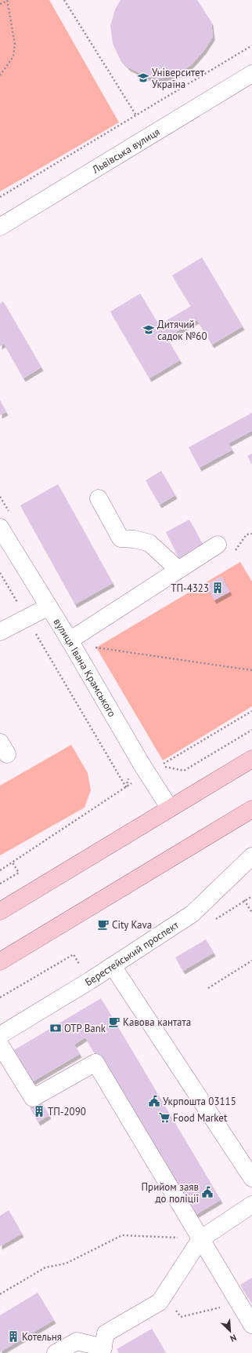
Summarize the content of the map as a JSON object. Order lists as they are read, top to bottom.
{
  "streets": {
    "street": ["Львівська вулиця", "вулиця Івана Крамського", "Берестейський проспект"]
  },
  "places": {
    "school or university": ["Університет Україна", "Дитячий садок №60"],
    "building": ["ТП-4323", "ТП-2090", "Котельня"],
    "cafe": ["City Kava", "Кавова кантата"],
    "bank": ["OTP Bank"],
    "public building": ["Укрпошта 03115", "Прийом заяв до поліції"],
    "supermarket": ["Food Market"]
  },
  "north": "bottom right"
}
